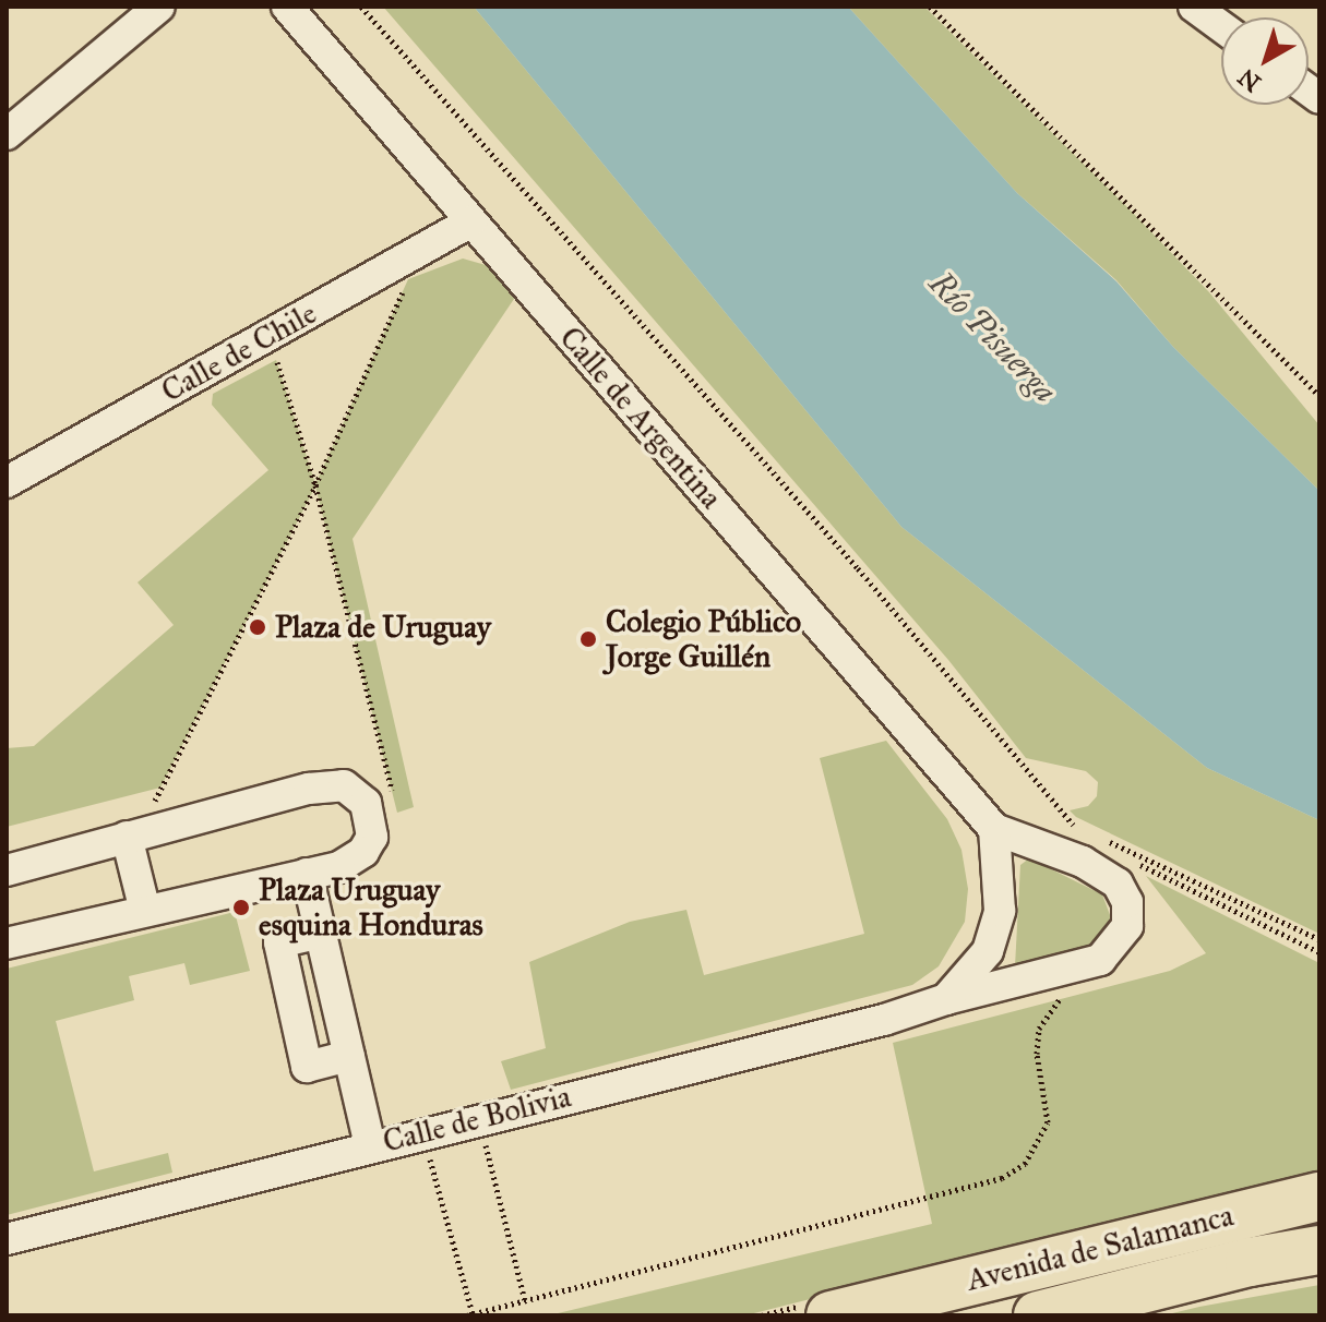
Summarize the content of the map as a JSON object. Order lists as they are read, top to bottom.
{
  "streets": {
    "highway": ["Avenida de Salamanca"],
    "street": ["Calle de Chile", "Calle de Argentina", "Calle de Bolivia"]
  },
  "crossings": [
    ["Calle de Chile", "Calle de Argentina"],
    ["Calle de Argentina", "Calle de Bolivia"]
  ],
  "water": ["Río Pisuerga"],
  "places": ["Plaza de Uruguay", "Colegio Público Jorge Guillén", "Plaza Uruguay esquina Honduras"],
  "north": "bottom left"
}
